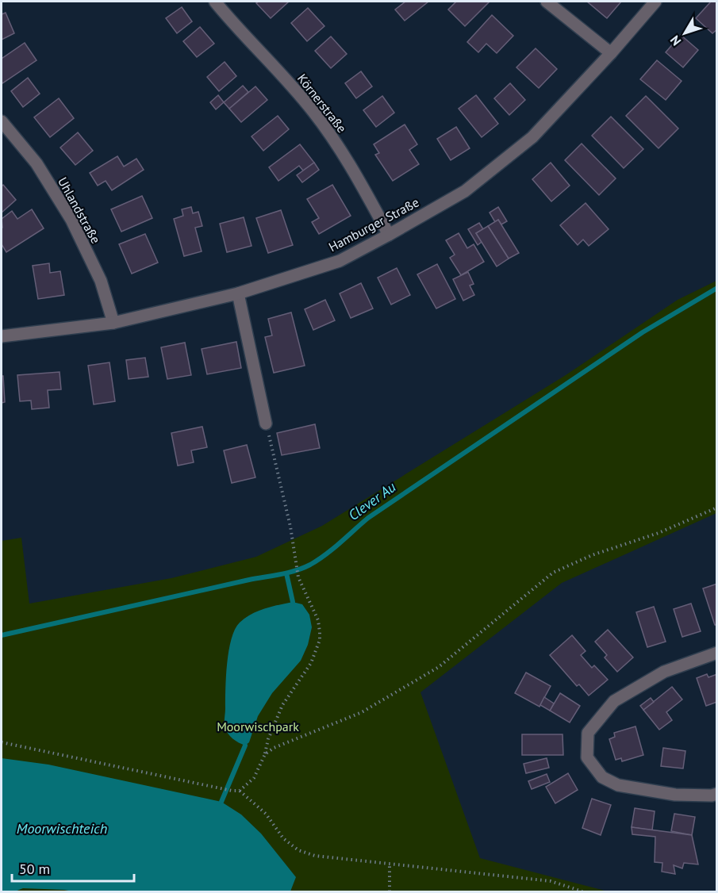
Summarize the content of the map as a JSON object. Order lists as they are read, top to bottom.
{
  "streets": {
    "street": ["Körnerstraße", "Uhlandstraße", "Hamburger Straße"]
  },
  "crossings": [
    ["Körnerstraße", "Hamburger Straße"],
    ["Uhlandstraße", "Hamburger Straße"]
  ],
  "water": ["Clever Au", "Moorwischteich"],
  "parks": ["Moorwischpark"],
  "scale_bar": "50 m",
  "north": "bottom left"
}
